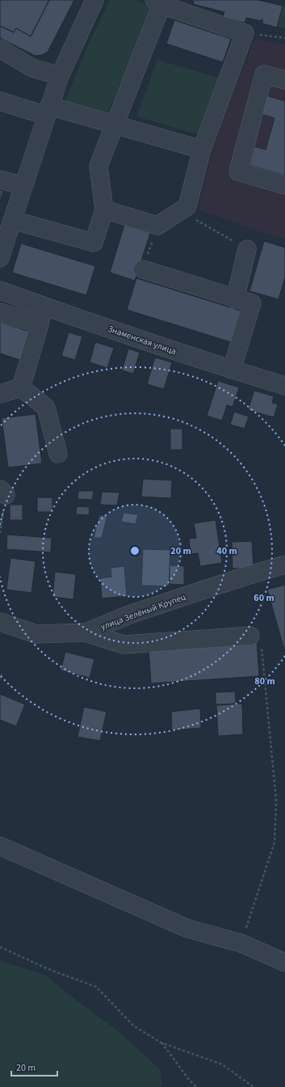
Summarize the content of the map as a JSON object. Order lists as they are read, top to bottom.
{
  "streets": {
    "street": ["Знаменская улица", "улица Зелёный Крупец"]
  },
  "scale_bar": "20 m",
  "rings": [
    "20 m",
    "40 m",
    "60 m",
    "80 m"
  ]
}
